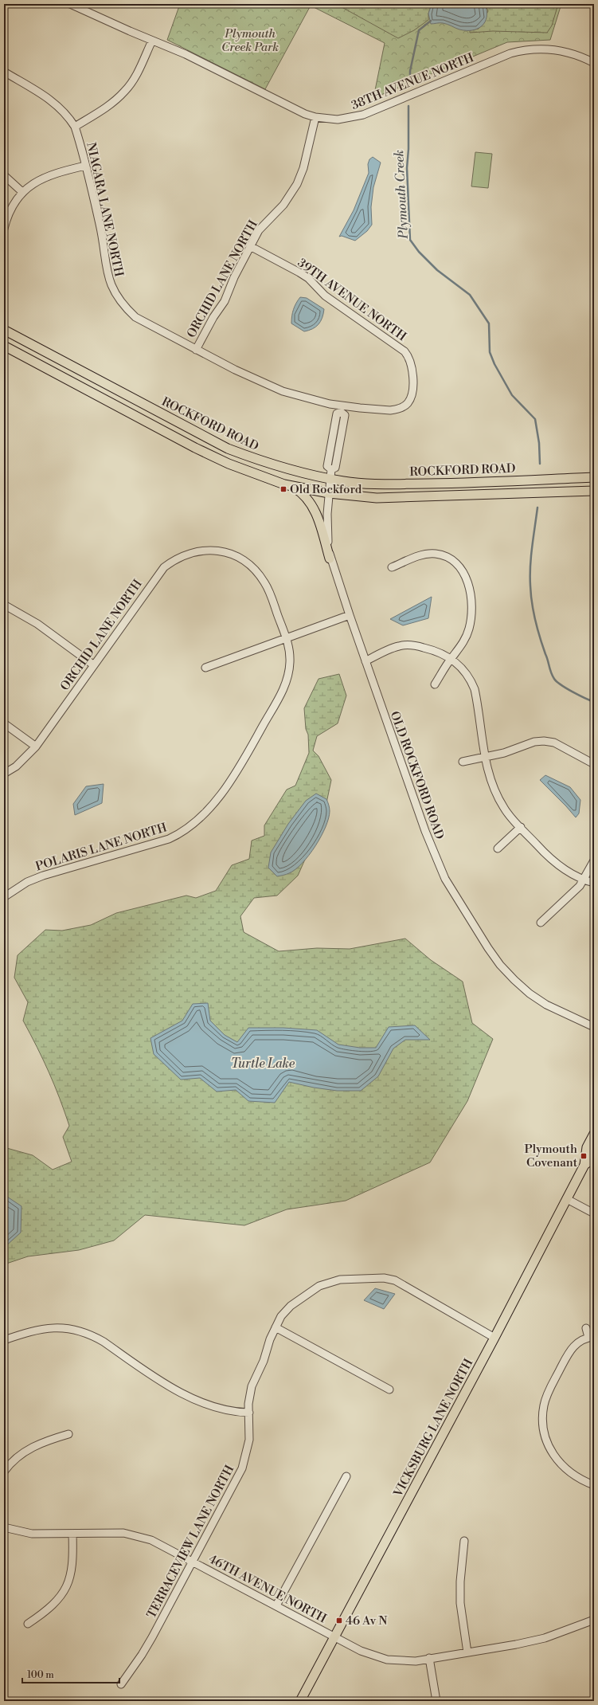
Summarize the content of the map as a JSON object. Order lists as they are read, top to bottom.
{
  "streets": {
    "main road": ["ROCKFORD ROAD", "VICKSBURG LANE NORTH"],
    "street": [
      "38TH AVENUE NORTH",
      "NIAGARA LANE NORTH",
      "ORCHID LANE NORTH",
      "39TH AVENUE NORTH",
      "OLD ROCKFORD ROAD",
      "POLARIS LANE NORTH",
      "TERRACEVIEW LANE NORTH",
      "46TH AVENUE NORTH"
    ]
  },
  "crossings": [
    ["38TH AVENUE NORTH", "ORCHID LANE NORTH"],
    ["NIAGARA LANE NORTH", "ORCHID LANE NORTH"],
    ["NIAGARA LANE NORTH", "39TH AVENUE NORTH"],
    ["NIAGARA LANE NORTH", "OLD ROCKFORD ROAD"],
    ["ORCHID LANE NORTH", "39TH AVENUE NORTH"],
    ["ORCHID LANE NORTH", "POLARIS LANE NORTH"],
    ["39TH AVENUE NORTH", "OLD ROCKFORD ROAD"],
    ["ROCKFORD ROAD", "OLD ROCKFORD ROAD"],
    ["VICKSBURG LANE NORTH", "TERRACEVIEW LANE NORTH"],
    ["VICKSBURG LANE NORTH", "46TH AVENUE NORTH"],
    ["TERRACEVIEW LANE NORTH", "46TH AVENUE NORTH"]
  ],
  "water": ["Plymouth Creek", "Turtle Lake"],
  "parks": ["Plymouth Creek Park"],
  "places": {
    "transit": ["Old Rockford", "Plymouth Covenant", "46 Av N"]
  },
  "scale_bar": "100 m"
}
